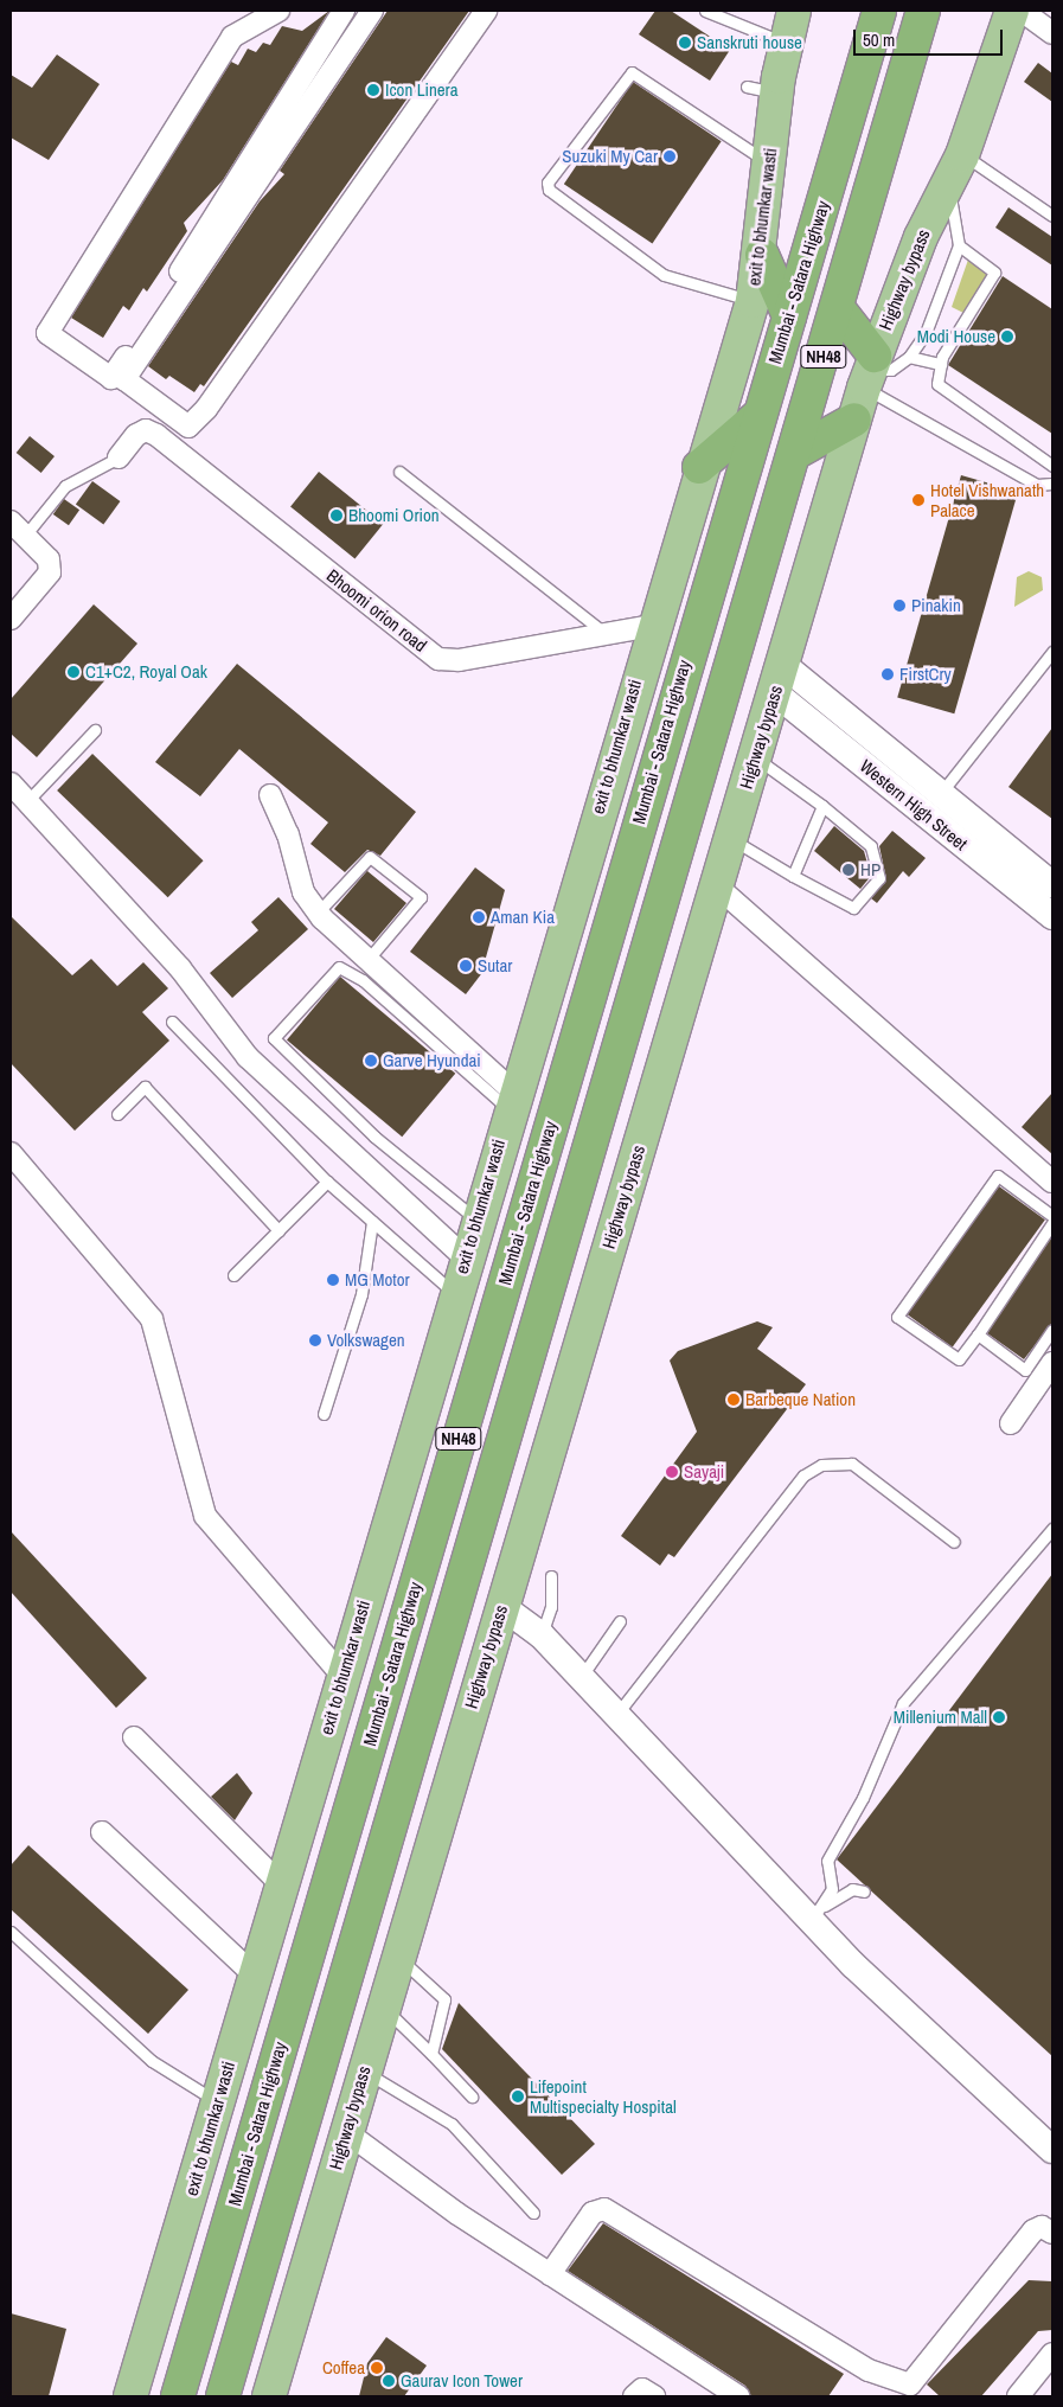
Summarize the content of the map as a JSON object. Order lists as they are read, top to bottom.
{
  "streets": {
    "highway": ["Mumbai - Satara Highway", "NH48"],
    "main road": ["exit to bhumkar wasti", "Highway bypass"],
    "street": ["Bhoomi orion road", "Western High Street"]
  },
  "crossings": [
    ["exit to bhumkar wasti", "Bhoomi orion road"],
    ["Highway bypass", "Western High Street"]
  ],
  "places": [
    "Sanskruti house",
    "Icon Linera",
    "Suzuki My Car",
    "Modi House",
    "Hotel Vishwanath Palace",
    "Bhoomi Orion",
    "Pinakin",
    "C1+C2, Royal Oak",
    "FirstCry",
    "HP",
    "Aman Kia",
    "Sutar",
    "Garve Hyundai",
    "MG Motor",
    "Volkswagen",
    "Barbeque Nation",
    "Sayaji",
    "Millenium Mall",
    "Lifepoint Multispecialty Hospital",
    "Coffea",
    "Gaurav Icon Tower"
  ],
  "scale_bar": "50 m"
}
